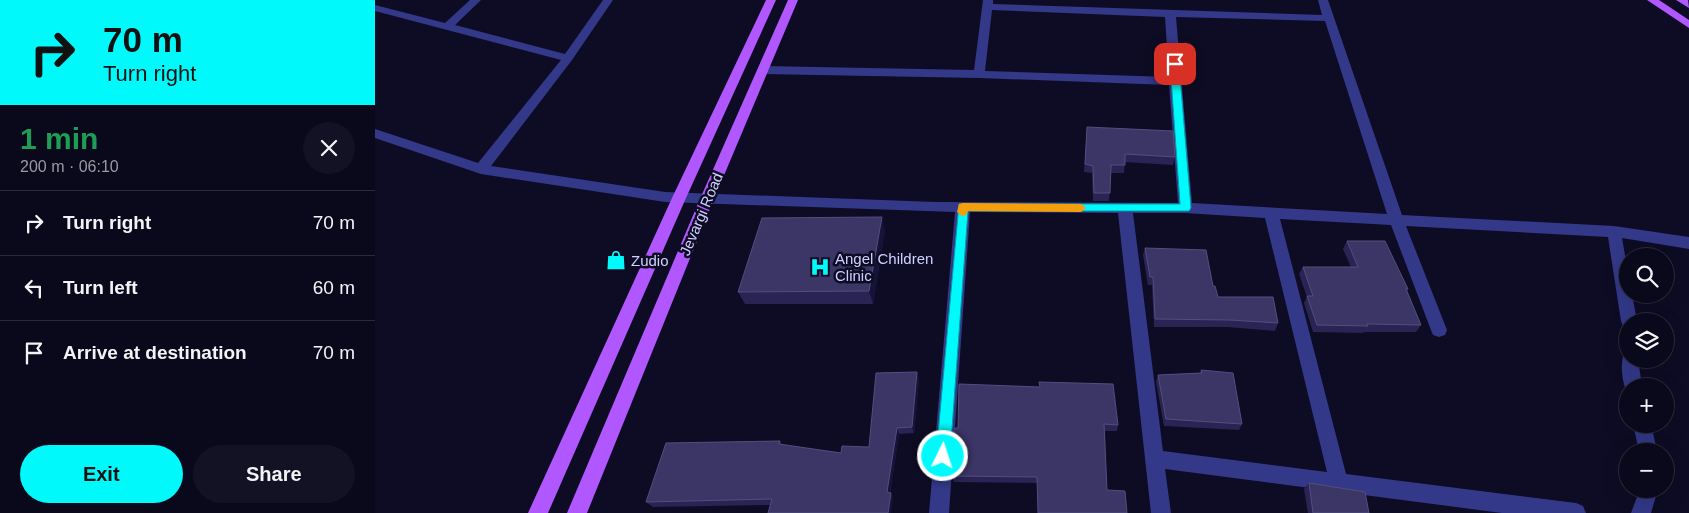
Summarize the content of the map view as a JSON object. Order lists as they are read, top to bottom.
{
  "streets": {
    "main road": ["Jevargi Road"]
  },
  "places": {
    "shop": ["Zudio"],
    "hospital": ["Angel Children Clinic"]
  },
  "page": {
    "turn": ["70 m", "Turn right"],
    "heading": ["1 min", "200 m · 06:10"],
    "list": [
      {
        "name": "Turn right",
        "value": "70 m"
      },
      {
        "name": "Turn left",
        "value": "60 m"
      },
      {
        "name": "Arrive at destination",
        "value": "70 m"
      }
    ],
    "map_buttons": ["+", "−"],
    "buttons": ["Exit", "Share"]
  }
}
